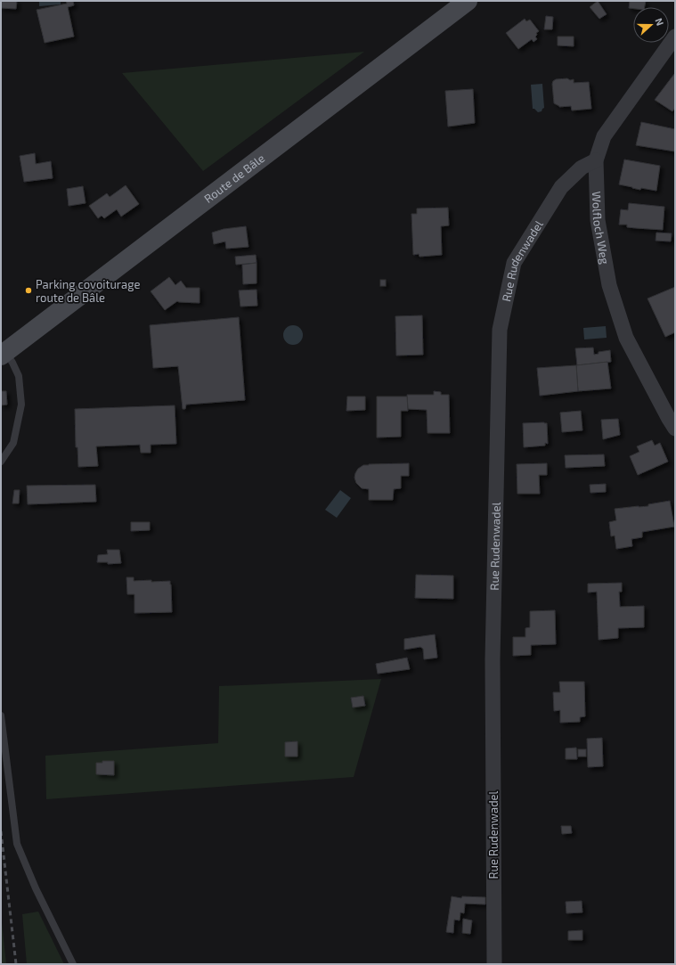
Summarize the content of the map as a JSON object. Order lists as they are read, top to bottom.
{
  "streets": {
    "main road": ["Route de Bâle"],
    "street": ["Wolfloch Weg", "Rue Rudenwadel"]
  },
  "crossings": [
    ["Wolfloch Weg", "Rue Rudenwadel"]
  ],
  "places": ["Parking covoiturage route de Bâle"],
  "north": "right"
}
